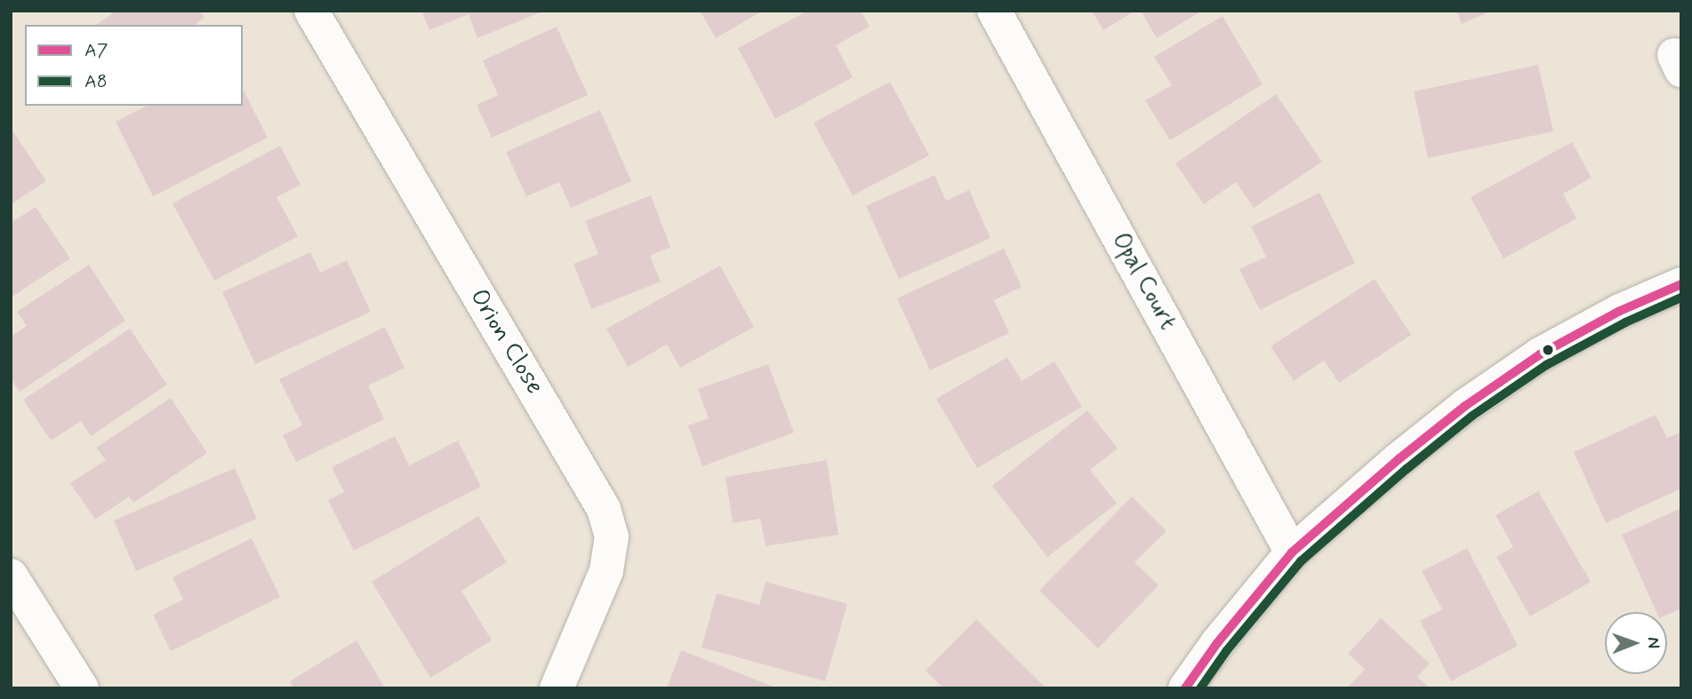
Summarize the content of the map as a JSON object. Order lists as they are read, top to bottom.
{
  "streets": {
    "street": ["Opal Court", "Orion Close"]
  },
  "lines": ["transit line A7", "transit line A8"],
  "legend": ["A7", "A8"],
  "north": "right"
}
